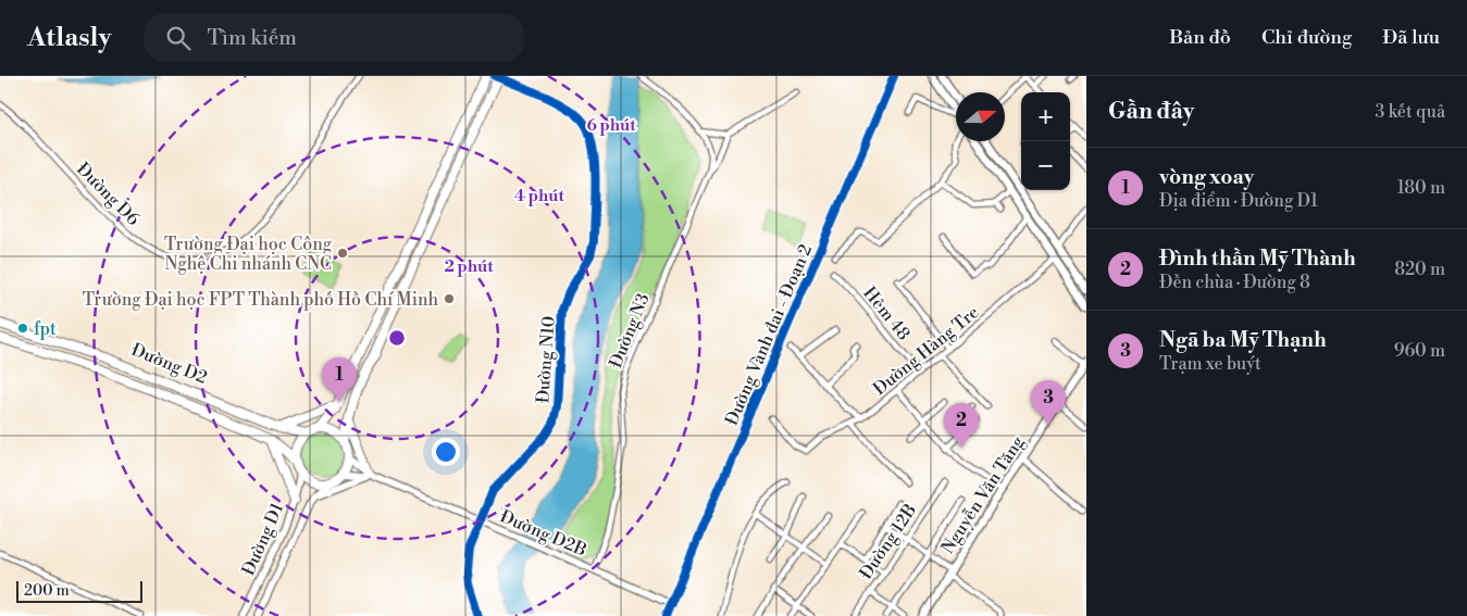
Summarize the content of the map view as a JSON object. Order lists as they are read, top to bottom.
{
  "streets": {
    "main road": ["Đường D2", "Nguyễn Văn Tăng"],
    "street": [
      "Đường D6",
      "Hẻm 48",
      "Đường N3",
      "Đường Vành đai - Đoạn 2",
      "Đường Hàng Tre",
      "Đường N10",
      "Đường D2B",
      "Đường D1",
      "Đường 12B"
    ]
  },
  "crossings": [
    ["Hẻm 48", "Đường Hàng Tre"],
    ["Đường N3", "Đường D2B"],
    ["Đường Vành đai - Đoạn 2", "Đường D2B"],
    ["Đường N10", "Đường D2B"],
    ["Đường D2", "Đường D2B"],
    ["Đường D2", "Đường D1"],
    ["Đường D2B", "Đường D1"]
  ],
  "places": ["Trường Đại học Công Nghệ Chi nhánh CNC", "Trường Đại học FPT Thành phố Hồ Chí Minh", "fpt"],
  "scale_bar": "200 m",
  "north": "right",
  "page": {
    "header": "Atlasly",
    "search": "Tìm kiếm",
    "nav": ["Bản đồ", "Chỉ đường", "Đã lưu"],
    "heading": ["Gần đây", "3 kết quả"],
    "map_buttons": ["+", "−"],
    "list": [
      {
        "mark": "1",
        "name": "vòng xoay",
        "note": "Địa điểm · Đường D1",
        "value": "180 m"
      },
      {
        "mark": "2",
        "name": "Đình thần Mỹ Thành",
        "note": "Đền chùa · Đường 8",
        "value": "820 m"
      },
      {
        "mark": "3",
        "name": "Ngã ba Mỹ Thạnh",
        "note": "Trạm xe buýt",
        "value": "960 m"
      }
    ],
    "pins": ["1", "3", "2"],
    "scale": "200 m"
  },
  "rings": ["6 phút", "4 phút", "2 phút"]
}
